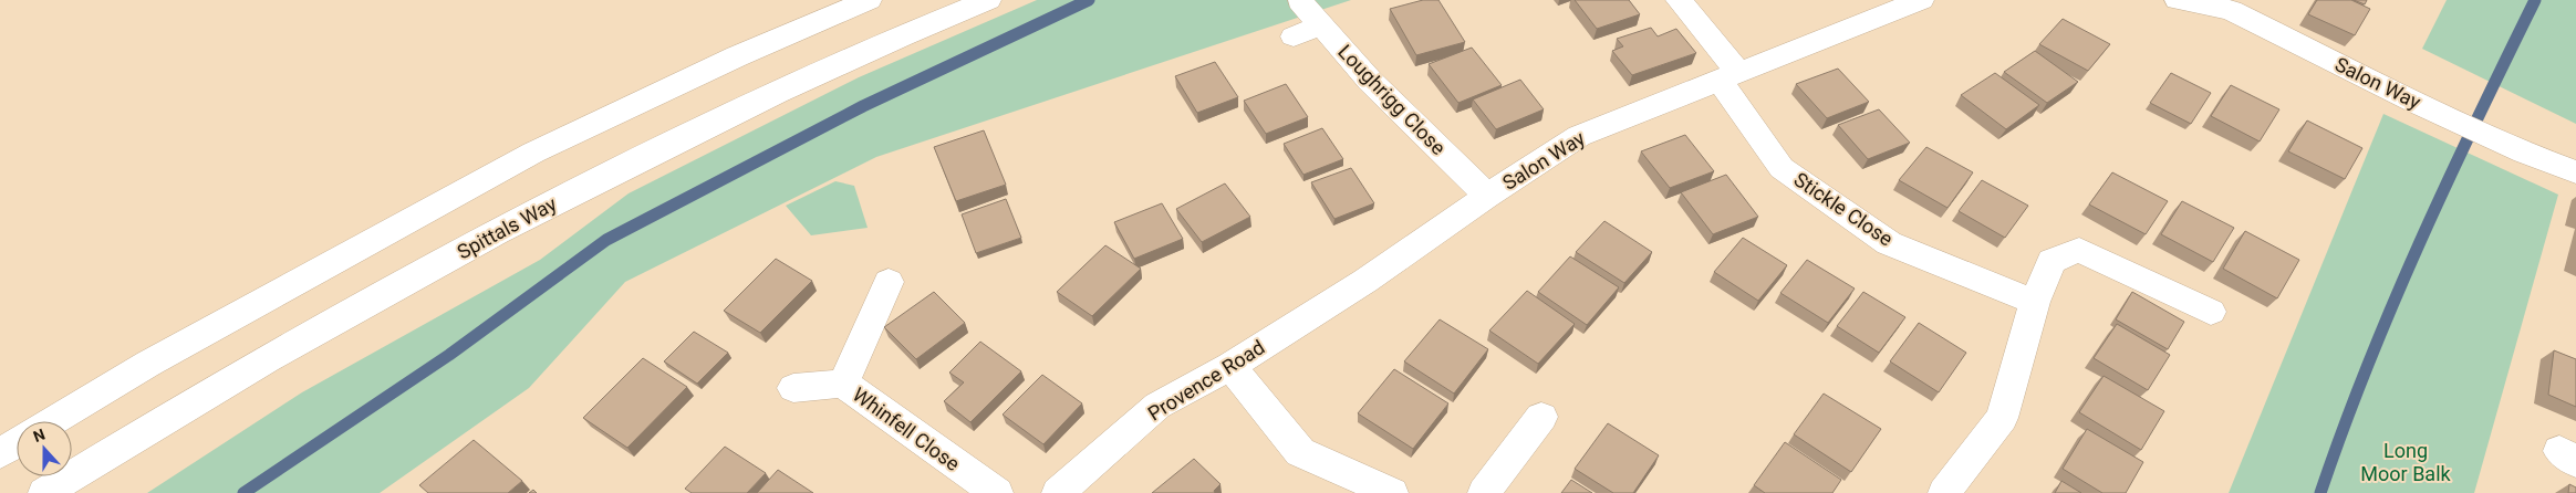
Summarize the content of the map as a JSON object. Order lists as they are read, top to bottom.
{
  "streets": {
    "main road": [
      "Salon Way",
      "Loughrigg Close",
      "Stickle Close",
      "Spittals Way",
      "Provence Road",
      "Whinfell Close"
    ]
  },
  "crossings": [
    ["Salon Way", "Loughrigg Close"],
    ["Salon Way", "Stickle Close"],
    ["Salon Way", "Provence Road"]
  ],
  "parks": ["Long Moor Balk"],
  "north": "top"
}
